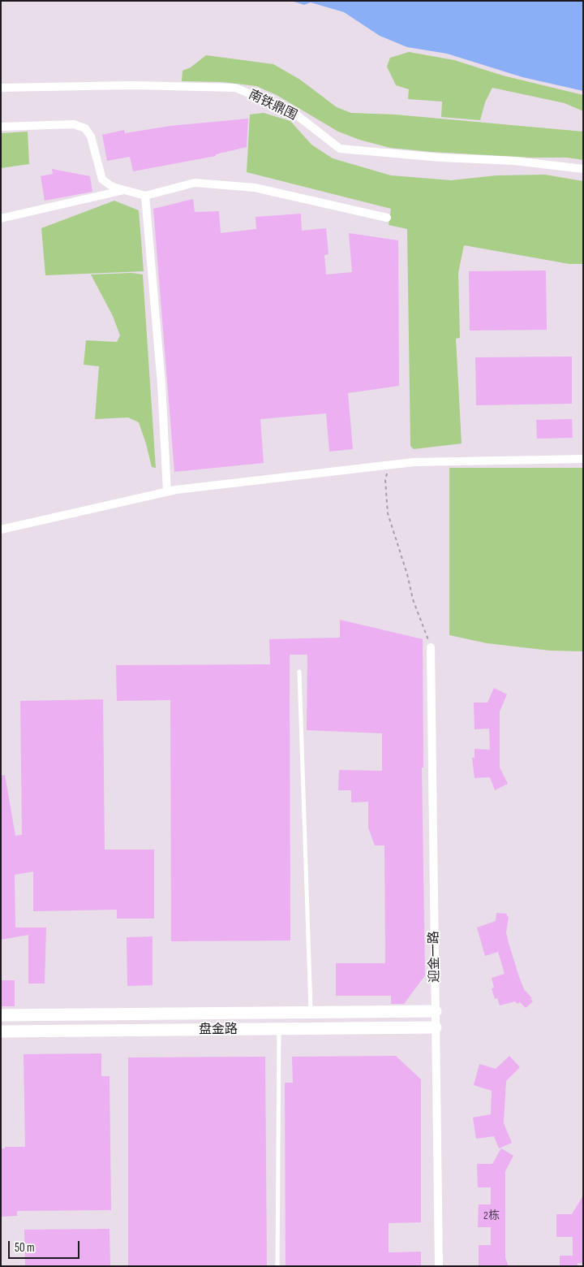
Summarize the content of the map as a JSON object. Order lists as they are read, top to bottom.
{
  "streets": {
    "street": ["南铁鼎围", "迎金一路", "盘金路"]
  },
  "crossings": [
    ["迎金一路", "盘金路"]
  ],
  "house_numbers": ["2栋"],
  "scale_bar": "50 m"
}
